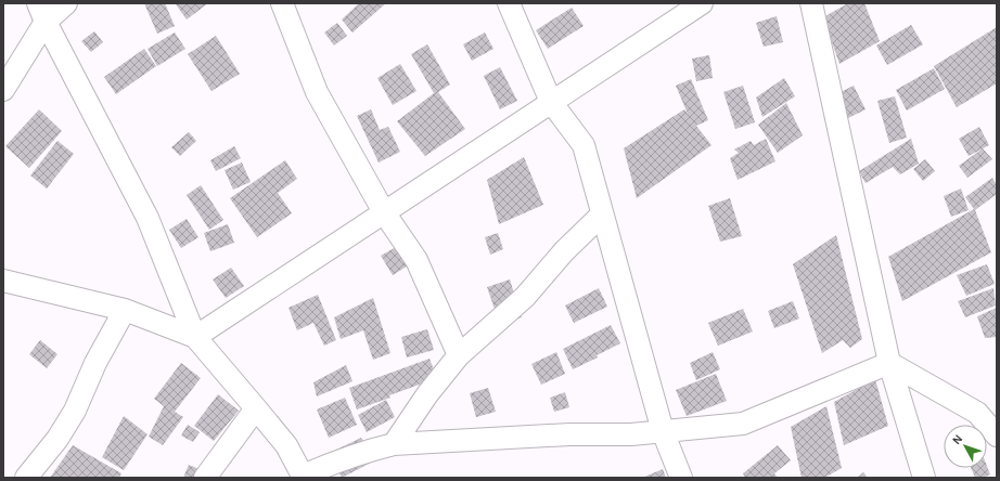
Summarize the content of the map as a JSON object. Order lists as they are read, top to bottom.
{
  "north": "top left"
}
